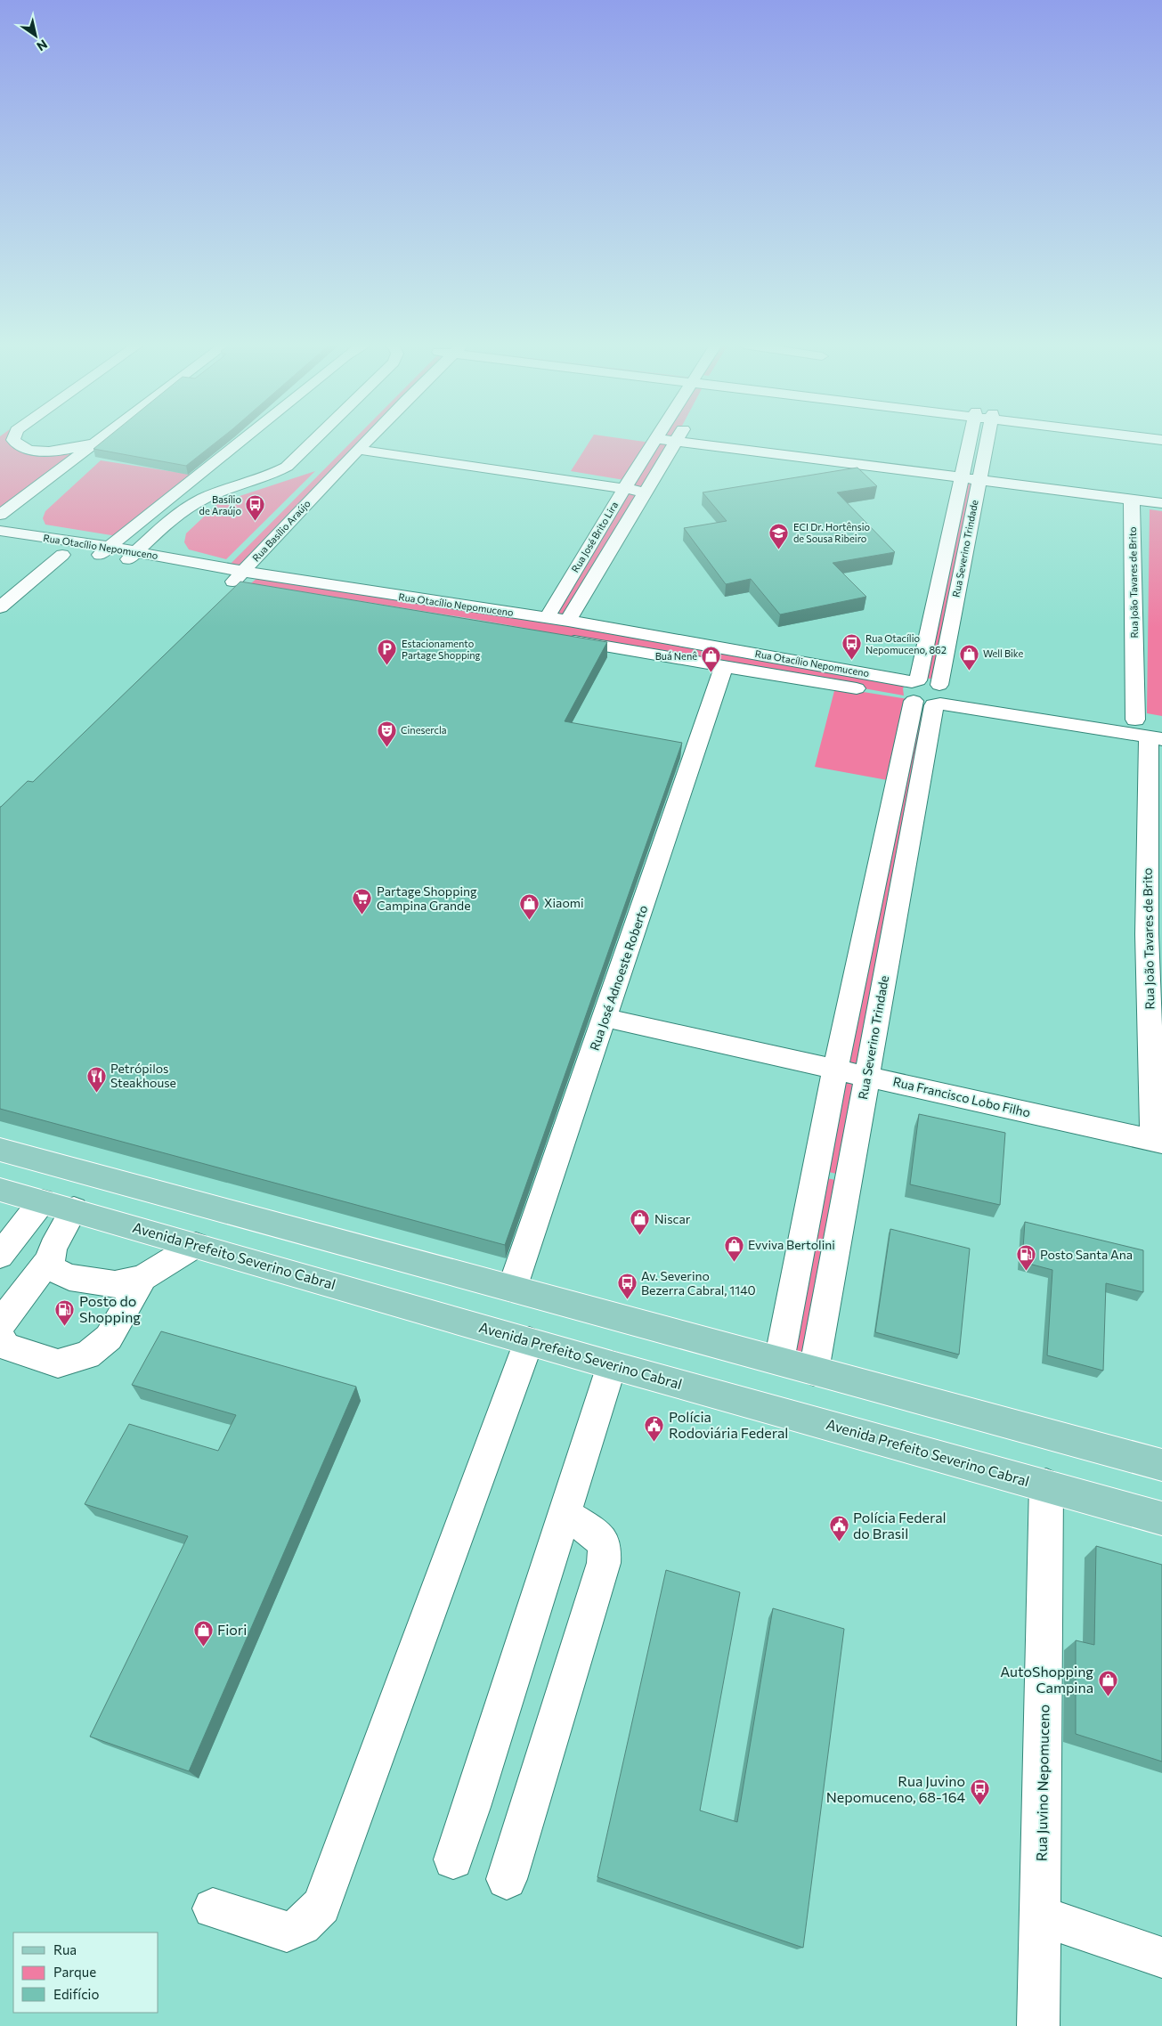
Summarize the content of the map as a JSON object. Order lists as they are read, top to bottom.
{
  "streets": {
    "main road": ["Avenida Prefeito Severino Cabral"],
    "street": [
      "Rua Basílio Araújo",
      "Rua José Brito Lira",
      "Rua Otacílio Nepomuceno",
      "Rua Severino Trindade",
      "Rua João Tavares de Brito",
      "Rua José Adnoeste Roberto",
      "Rua Francisco Lobo Filho",
      "Rua Juvino Nepomuceno"
    ]
  },
  "crossings": [
    ["Rua Basílio Araújo", "Rua Otacílio Nepomuceno"],
    ["Rua José Brito Lira", "Rua Otacílio Nepomuceno"],
    ["Rua Otacílio Nepomuceno", "Rua Severino Trindade"],
    ["Rua Otacílio Nepomuceno", "Rua João Tavares de Brito"],
    ["Rua Otacílio Nepomuceno", "Rua José Adnoeste Roberto"],
    ["Rua Severino Trindade", "Rua Francisco Lobo Filho"],
    ["Rua João Tavares de Brito", "Rua Francisco Lobo Filho"],
    ["Rua José Adnoeste Roberto", "Rua Francisco Lobo Filho"],
    ["Avenida Prefeito Severino Cabral", "Rua Juvino Nepomuceno"]
  ],
  "places": {
    "bus stop": [
      "Basílio de Araújo",
      "Rua Otacílio Nepomuceno, 862",
      "Av. Severino Bezerra Cabral, 1140",
      "Rua Juvino Nepomuceno, 68-164"
    ],
    "school or university": ["ECI Dr. Hortênsio de Sousa Ribeiro"],
    "parking": ["Estacionamento Partage Shopping"],
    "shop": [
      "Well Bike",
      "Buá Nenê",
      "Xiaomi",
      "Niscar",
      "Evviva Bertolini",
      "Fiori",
      "AutoShopping Campina"
    ],
    "theatre": ["Cinesercla"],
    "supermarket": ["Partage Shopping Campina Grande"],
    "restaurant": ["Petrópilos Steakhouse"],
    "fuel station": ["Posto Santa Ana", "Posto do Shopping"],
    "public building": ["Polícia Rodoviária Federal", "Polícia Federal do Brasil"]
  },
  "legend": ["Rua", "Parque", "Edifício"],
  "north": "bottom right"
}
